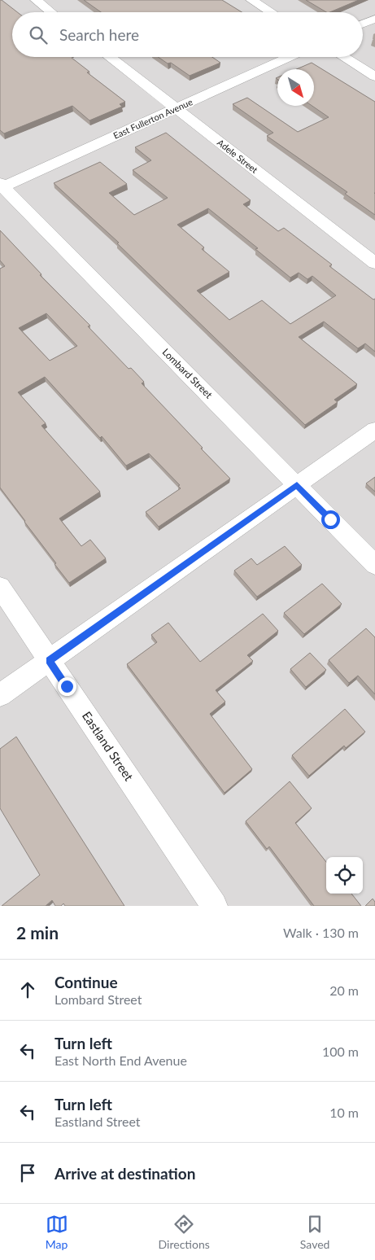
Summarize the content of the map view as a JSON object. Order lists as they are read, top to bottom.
{
  "streets": {
    "street": [
      "East Fullerton Avenue",
      "Adele Street",
      "Lombard Street",
      "Eastland Street"
    ]
  },
  "crossings": [
    ["East Fullerton Avenue", "Adele Street"],
    ["East Fullerton Avenue", "Lombard Street"]
  ],
  "north": "bottom right",
  "page": {
    "search": "Search here",
    "heading": ["2 min", "Walk · 130 m"],
    "list": [
      ["Continue", "Lombard Street", "20 m"],
      ["Turn left", "East North End Avenue", "100 m"],
      ["Turn left", "Eastland Street", "10 m"],
      "Arrive at destination"
    ],
    "nav": ["Map", "Directions", "Saved"]
  }
}
